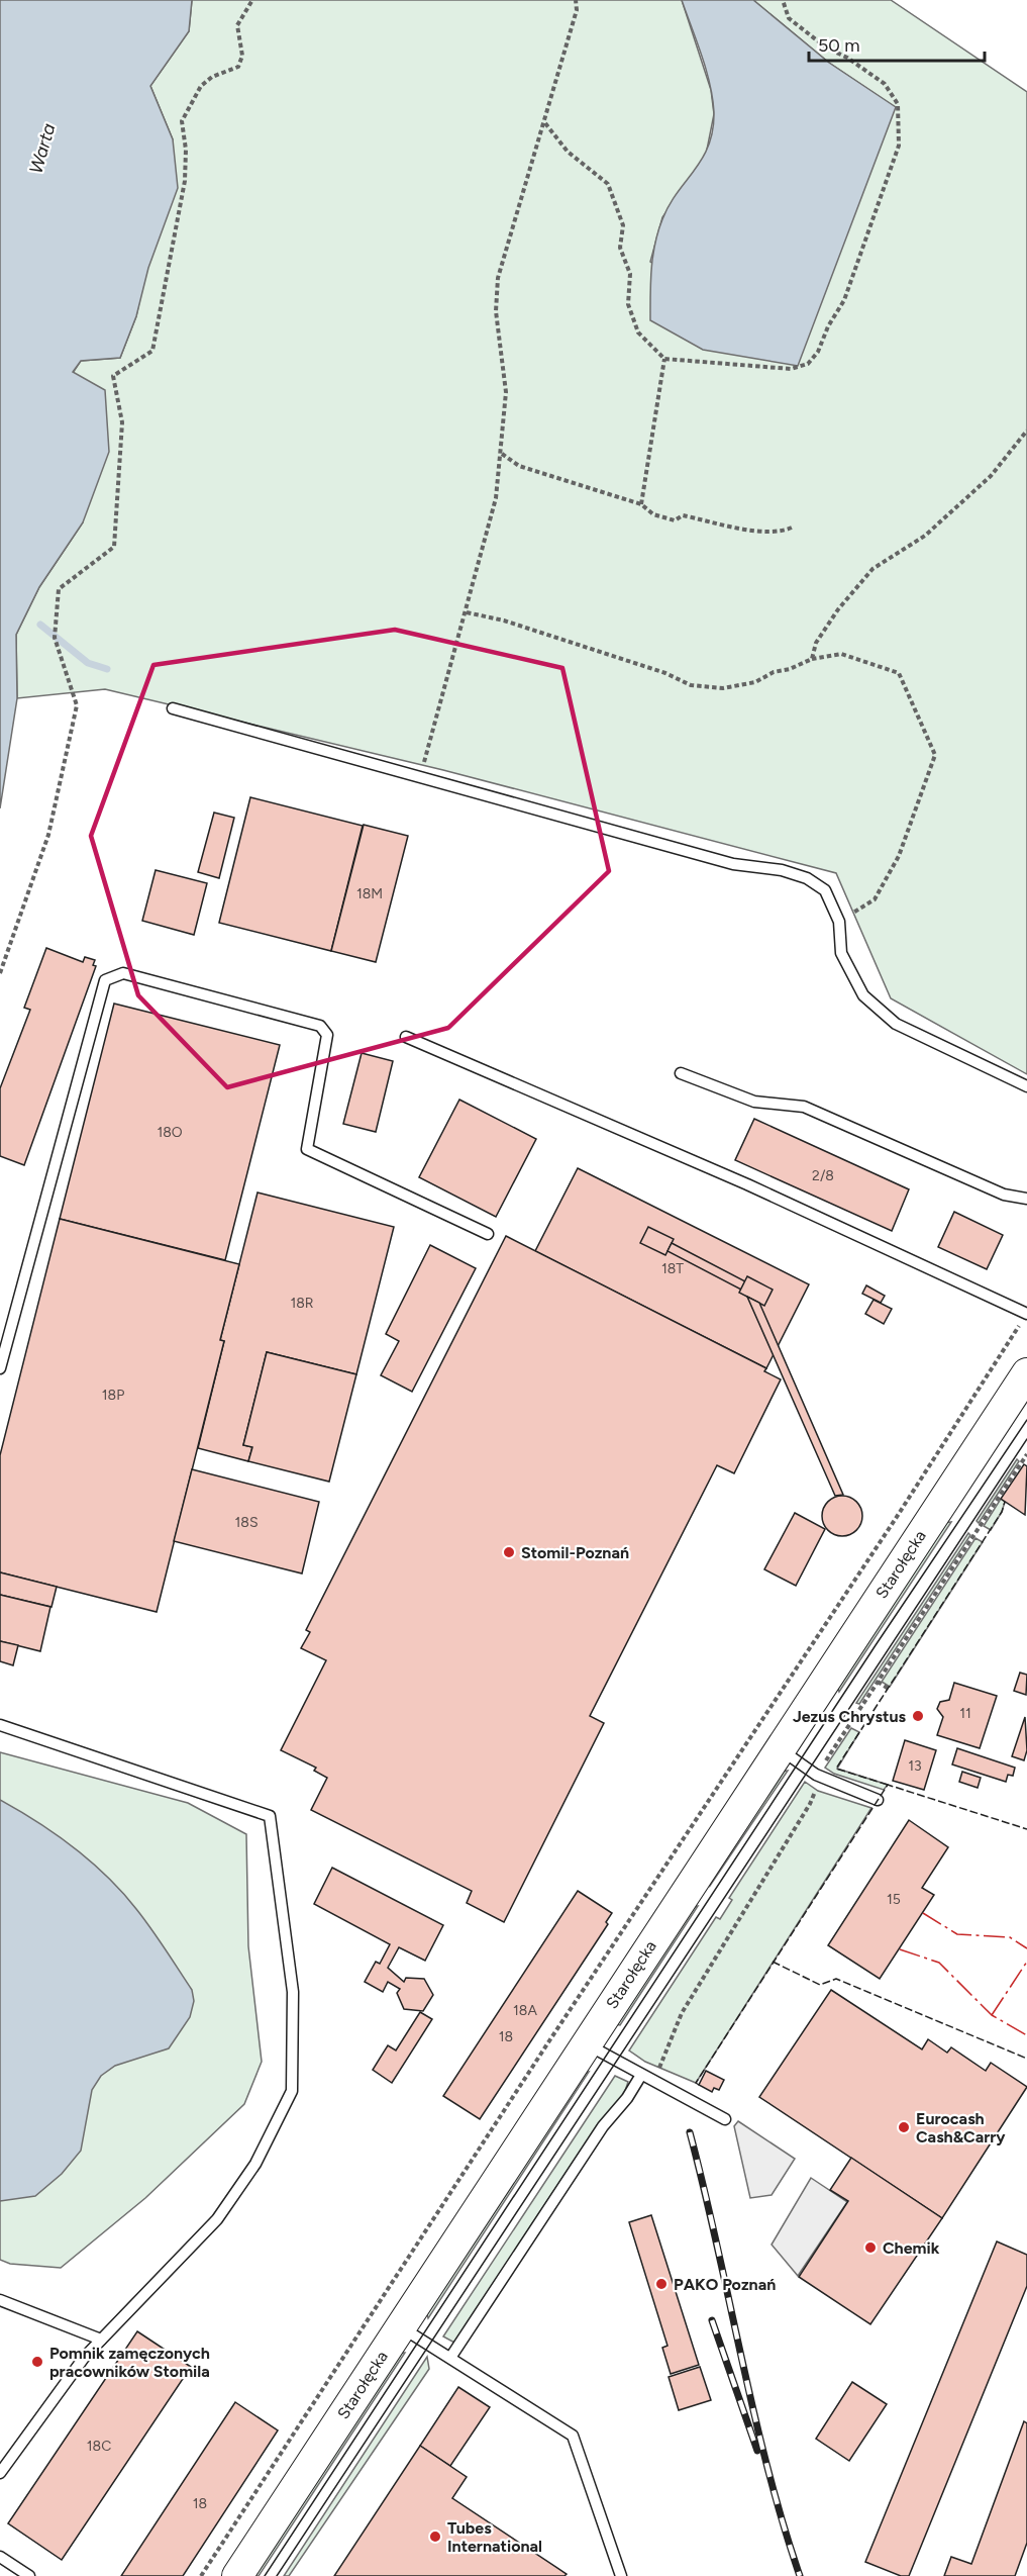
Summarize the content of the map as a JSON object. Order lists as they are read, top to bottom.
{
  "streets": {
    "street": ["Starołęcka"]
  },
  "water": ["Warta"],
  "places": [
    "Stomil-Poznań",
    "Jezus Chrystus",
    "Eurocash Cash&Carry",
    "Chemik",
    "PAKO Poznań",
    "Pomnik zamęczonych pracowników Stomila",
    "Tubes International"
  ],
  "house_numbers": [
    "18M",
    "18O",
    "2/8",
    "18T",
    "18R",
    "18P",
    "18S",
    "11",
    "13",
    "15",
    "18A",
    "18",
    "18C",
    "18"
  ],
  "scale_bar": "50 m"
}
